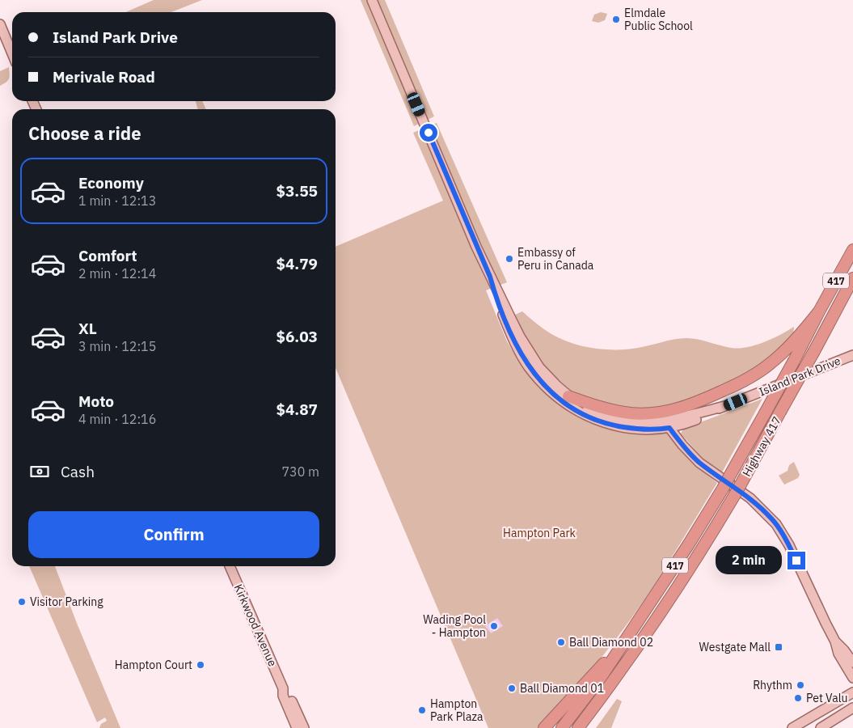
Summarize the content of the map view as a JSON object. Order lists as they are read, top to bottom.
{
  "streets": {
    "highway": ["417", "Highway 417"],
    "main road": ["Island Park Drive", "Kirkwood Avenue"]
  },
  "parks": ["Hampton Park"],
  "places": {
    "other": [
      "Elmdale Public School",
      "Embassy of Peru in Canada",
      "Visitor Parking",
      "Wading Pool - Hampton",
      "Ball Diamond 02",
      "Hampton Court",
      "Rhythm",
      "Ball Diamond 01",
      "Pet Valu",
      "Hampton Park Plaza"
    ],
    "transit": ["Westgate Mall"]
  },
  "page": {
    "banner": ["Island Park Drive", "Merivale Road"],
    "heading": "Choose a ride",
    "list": [
      {
        "name": "Economy",
        "note": "1 min · 12:13",
        "value": "$3.55"
      },
      {
        "name": "Comfort",
        "note": "2 min · 12:14",
        "value": "$4.79"
      },
      {
        "name": "XL",
        "note": "3 min · 12:15",
        "value": "$6.03"
      },
      {
        "name": "Moto",
        "note": "4 min · 12:16",
        "value": "$4.87"
      }
    ],
    "pay": ["Cash", "730 m"],
    "buttons": "Confirm",
    "bubble": "2 min"
  }
}
